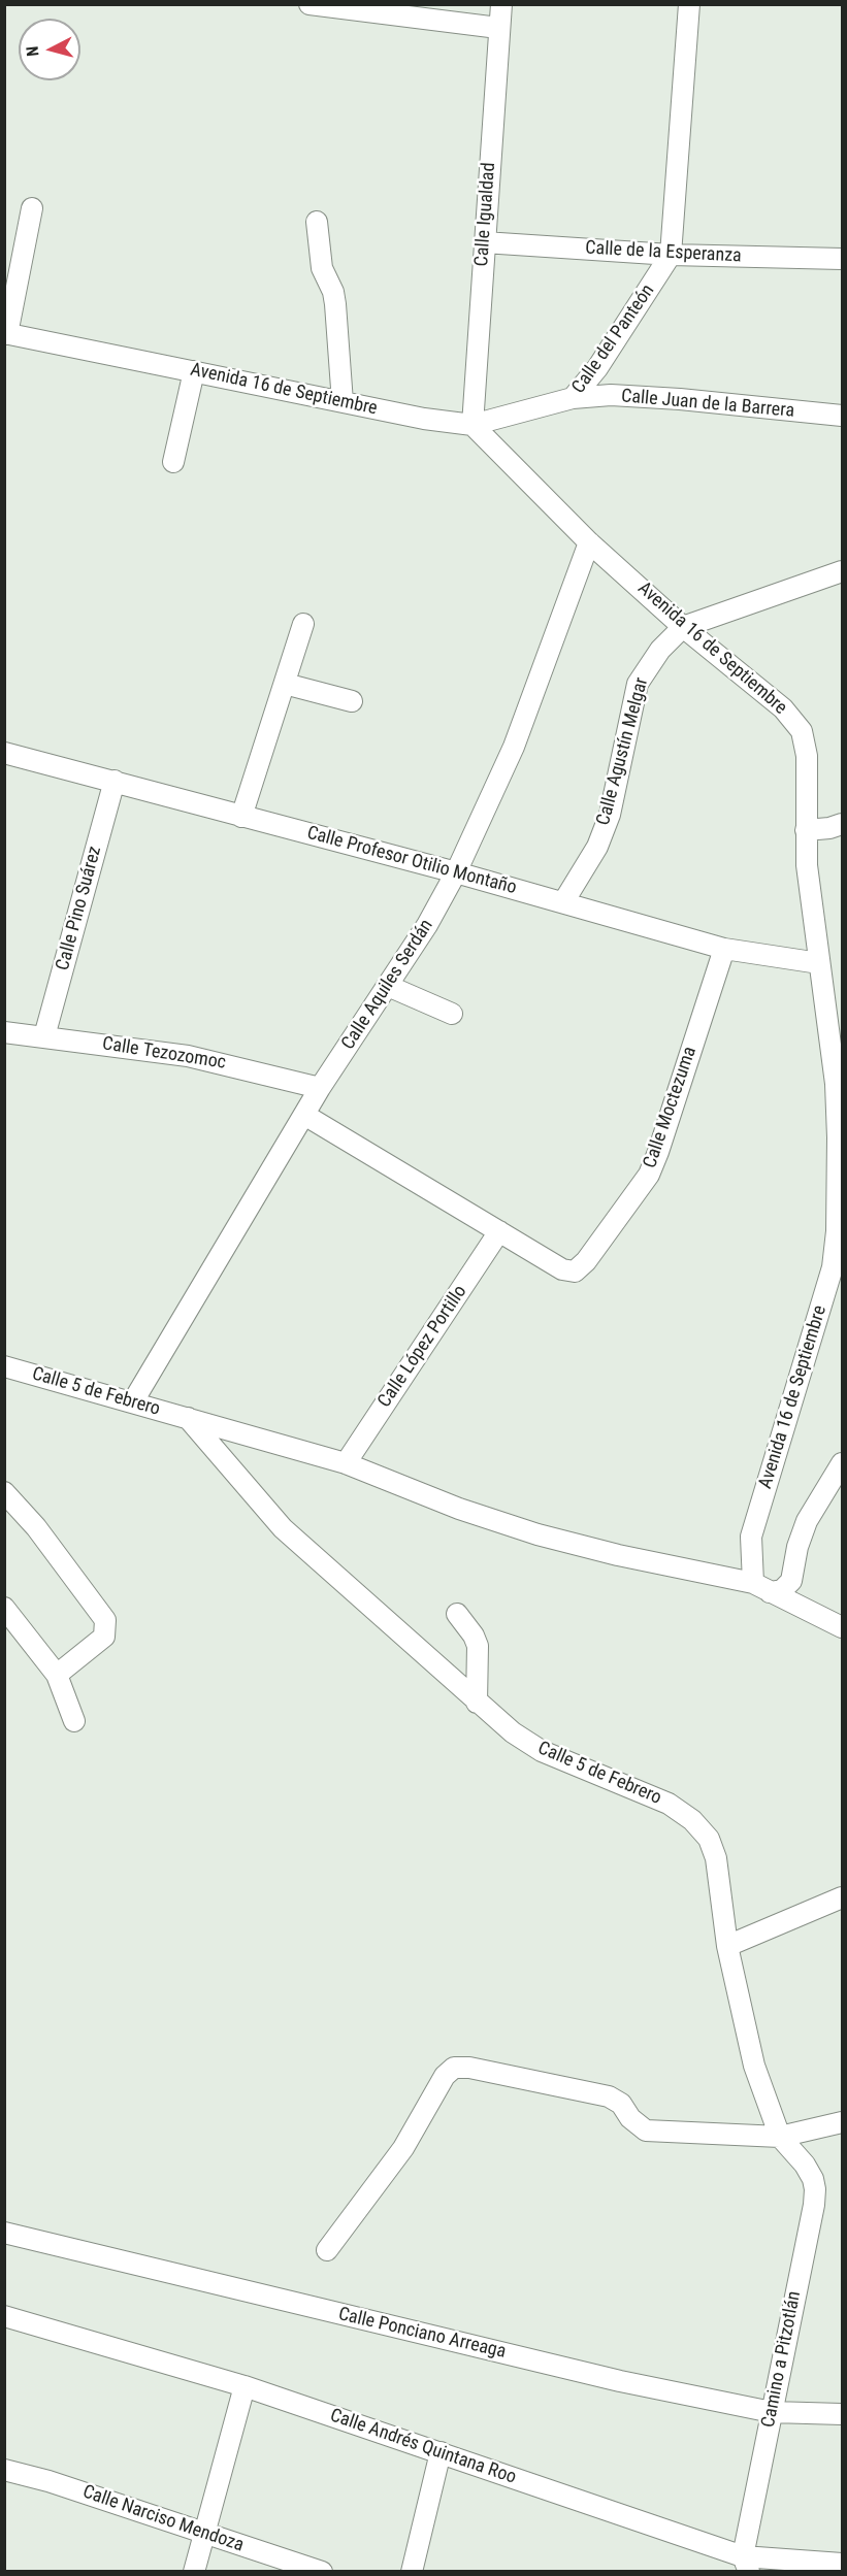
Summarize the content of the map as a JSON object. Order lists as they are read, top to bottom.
{
  "streets": {
    "street": [
      "Calle Igualdad",
      "Calle de la Esperanza",
      "Calle del Panteón",
      "Avenida 16 de Septiembre",
      "Calle Juan de la Barrera",
      "Calle Agustín Melgar",
      "Calle Profesor Otilio Montaño",
      "Calle Pino Suárez",
      "Calle Aquiles Serdán",
      "Calle Tezozomoc",
      "Calle Moctezuma",
      "Calle López Portillo",
      "Calle 5 de Febrero",
      "Calle Ponciano Arreaga",
      "Camino a Pitzotlán",
      "Calle Andrés Quintana Roo",
      "Calle Narciso Mendoza"
    ]
  },
  "crossings": [
    ["Calle Igualdad", "Calle de la Esperanza"],
    ["Calle Igualdad", "Calle del Panteón"],
    ["Calle Igualdad", "Avenida 16 de Septiembre"],
    ["Calle de la Esperanza", "Calle del Panteón"],
    ["Calle del Panteón", "Avenida 16 de Septiembre"],
    ["Calle del Panteón", "Calle Juan de la Barrera"],
    ["Avenida 16 de Septiembre", "Calle Agustín Melgar"],
    ["Avenida 16 de Septiembre", "Calle Profesor Otilio Montaño"],
    ["Avenida 16 de Septiembre", "Calle Aquiles Serdán"],
    ["Avenida 16 de Septiembre", "Calle 5 de Febrero"],
    ["Calle Agustín Melgar", "Calle Profesor Otilio Montaño"],
    ["Calle Profesor Otilio Montaño", "Calle Pino Suárez"],
    ["Calle Profesor Otilio Montaño", "Calle Aquiles Serdán"],
    ["Calle Profesor Otilio Montaño", "Calle Moctezuma"],
    ["Calle Pino Suárez", "Calle Tezozomoc"],
    ["Calle Aquiles Serdán", "Calle Tezozomoc"],
    ["Calle Aquiles Serdán", "Calle 5 de Febrero"],
    ["Calle Moctezuma", "Calle López Portillo"],
    ["Calle López Portillo", "Calle 5 de Febrero"],
    ["Calle 5 de Febrero", "Camino a Pitzotlán"],
    ["Calle Ponciano Arreaga", "Camino a Pitzotlán"],
    ["Camino a Pitzotlán", "Calle Andrés Quintana Roo"]
  ],
  "north": "left"
}
